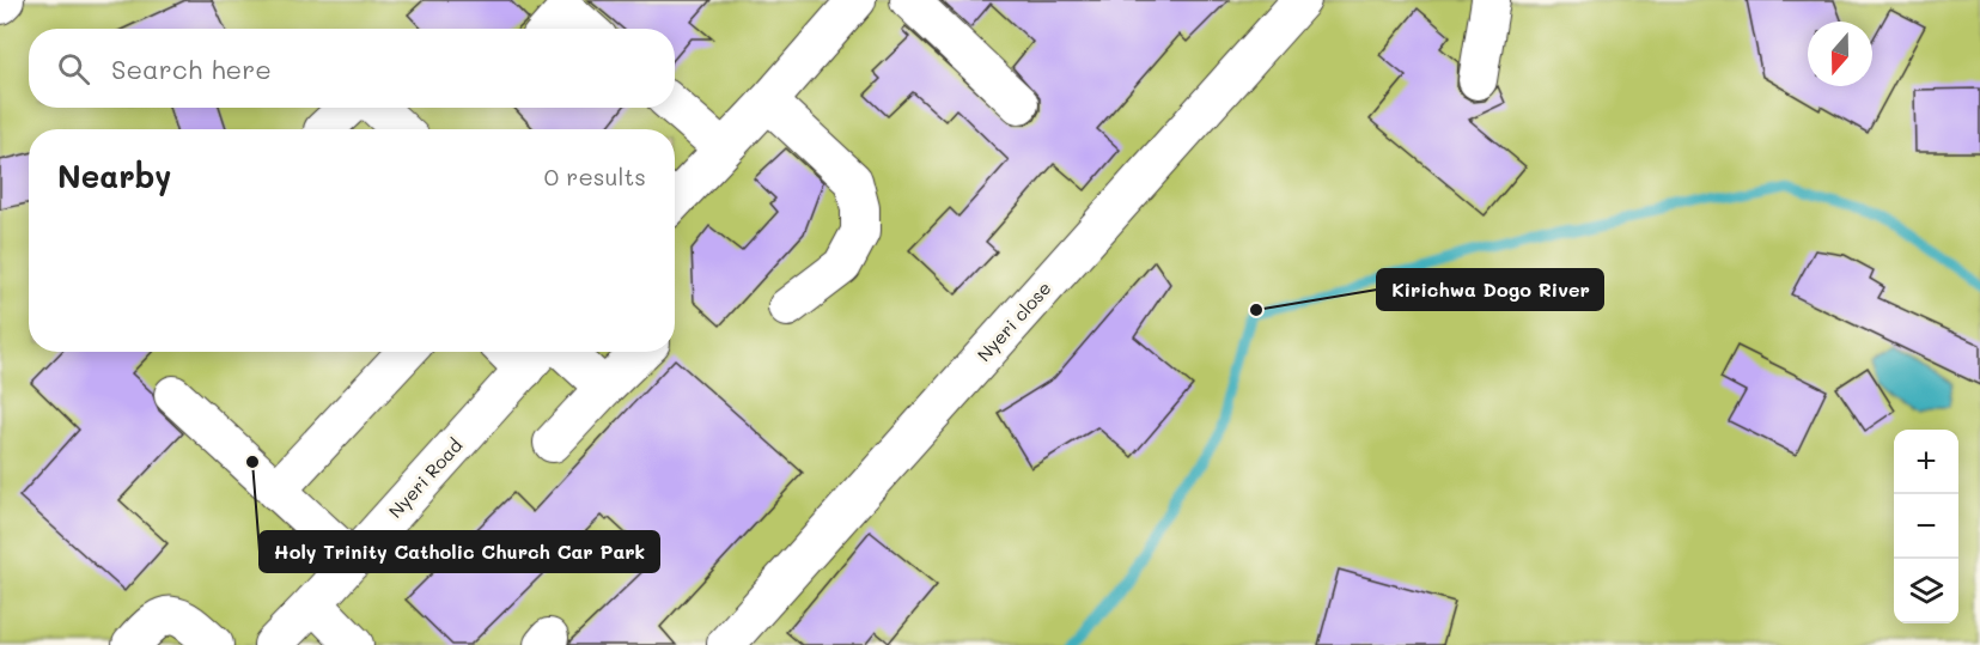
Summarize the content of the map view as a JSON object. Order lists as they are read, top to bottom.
{
  "streets": {
    "street": ["Nyeri close", "Nyeri Road"]
  },
  "places": ["Kirichwa Dogo River", "Holy Trinity Catholic Church Car Park"],
  "north": "bottom",
  "page": {
    "search": "Search here",
    "heading": ["Nearby", "0 results"],
    "map_buttons": ["+", "−"]
  }
}
